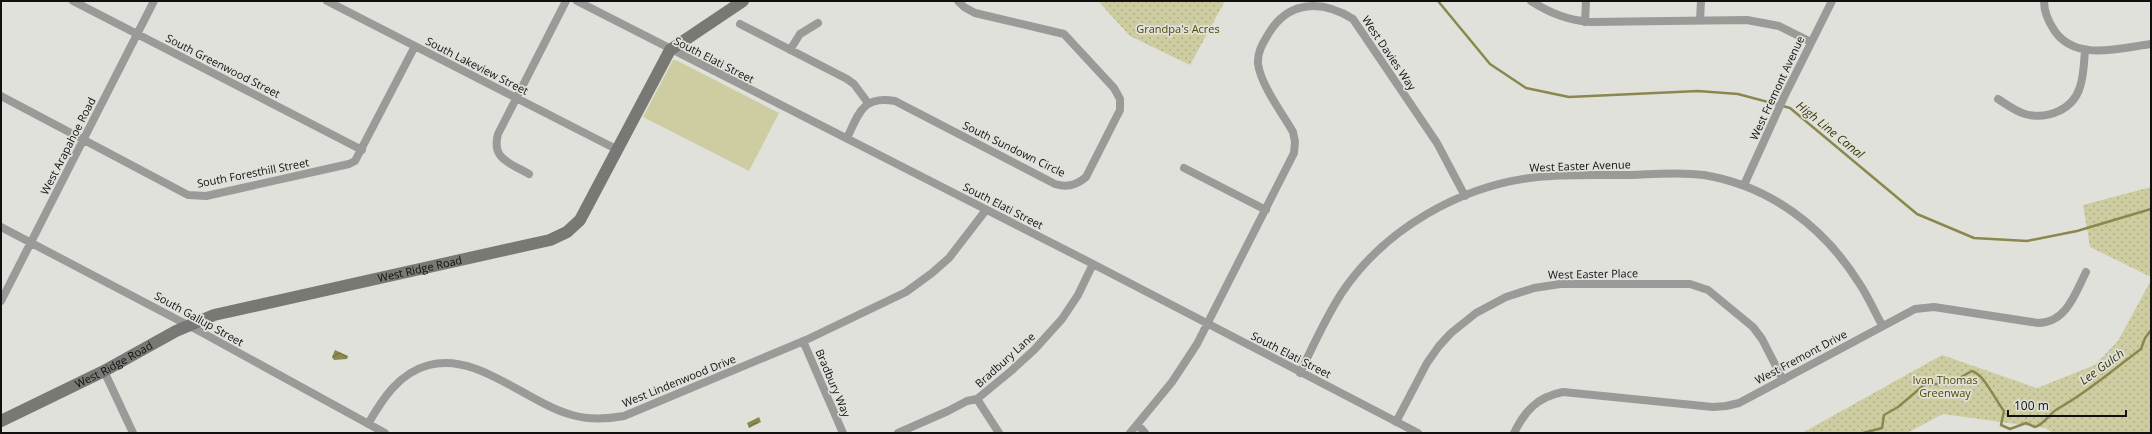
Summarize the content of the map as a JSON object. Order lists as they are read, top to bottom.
{
  "streets": {
    "street": [
      "West Davies Way",
      "South Elati Street",
      "South Greenwood Street",
      "South Lakeview Street",
      "West Fremont Avenue",
      "West Arapahoe Road",
      "South Sundown Circle",
      "West Easter Avenue",
      "South Foresthill Street",
      "West Ridge Road",
      "West Easter Place",
      "South Gallup Street",
      "West Fremont Drive",
      "Bradbury Lane",
      "West Lindenwood Drive",
      "Bradbury Way"
    ]
  },
  "crossings": [
    ["West Davies Way", "South Elati Street"],
    ["West Davies Way", "West Easter Avenue"],
    ["South Elati Street", "West Easter Avenue"],
    ["South Elati Street", "West Ridge Road"],
    ["South Elati Street", "West Easter Place"],
    ["South Elati Street", "Bradbury Lane"],
    ["South Elati Street", "West Lindenwood Drive"],
    ["South Greenwood Street", "West Arapahoe Road"],
    ["South Greenwood Street", "South Foresthill Street"],
    ["South Lakeview Street", "South Foresthill Street"],
    ["South Lakeview Street", "West Ridge Road"],
    ["West Fremont Avenue", "West Easter Avenue"],
    ["West Arapahoe Road", "South Foresthill Street"],
    ["West Arapahoe Road", "South Gallup Street"],
    ["West Easter Avenue", "West Fremont Drive"],
    ["West Ridge Road", "South Gallup Street"],
    ["West Easter Place", "West Fremont Drive"],
    ["South Gallup Street", "West Lindenwood Drive"],
    ["West Lindenwood Drive", "Bradbury Way"]
  ],
  "water": ["High Line Canal", "Lee Gulch"],
  "parks": ["Grandpa's Acres", "Ivan Thomas Greenway"],
  "scale_bar": "100 m"
}
